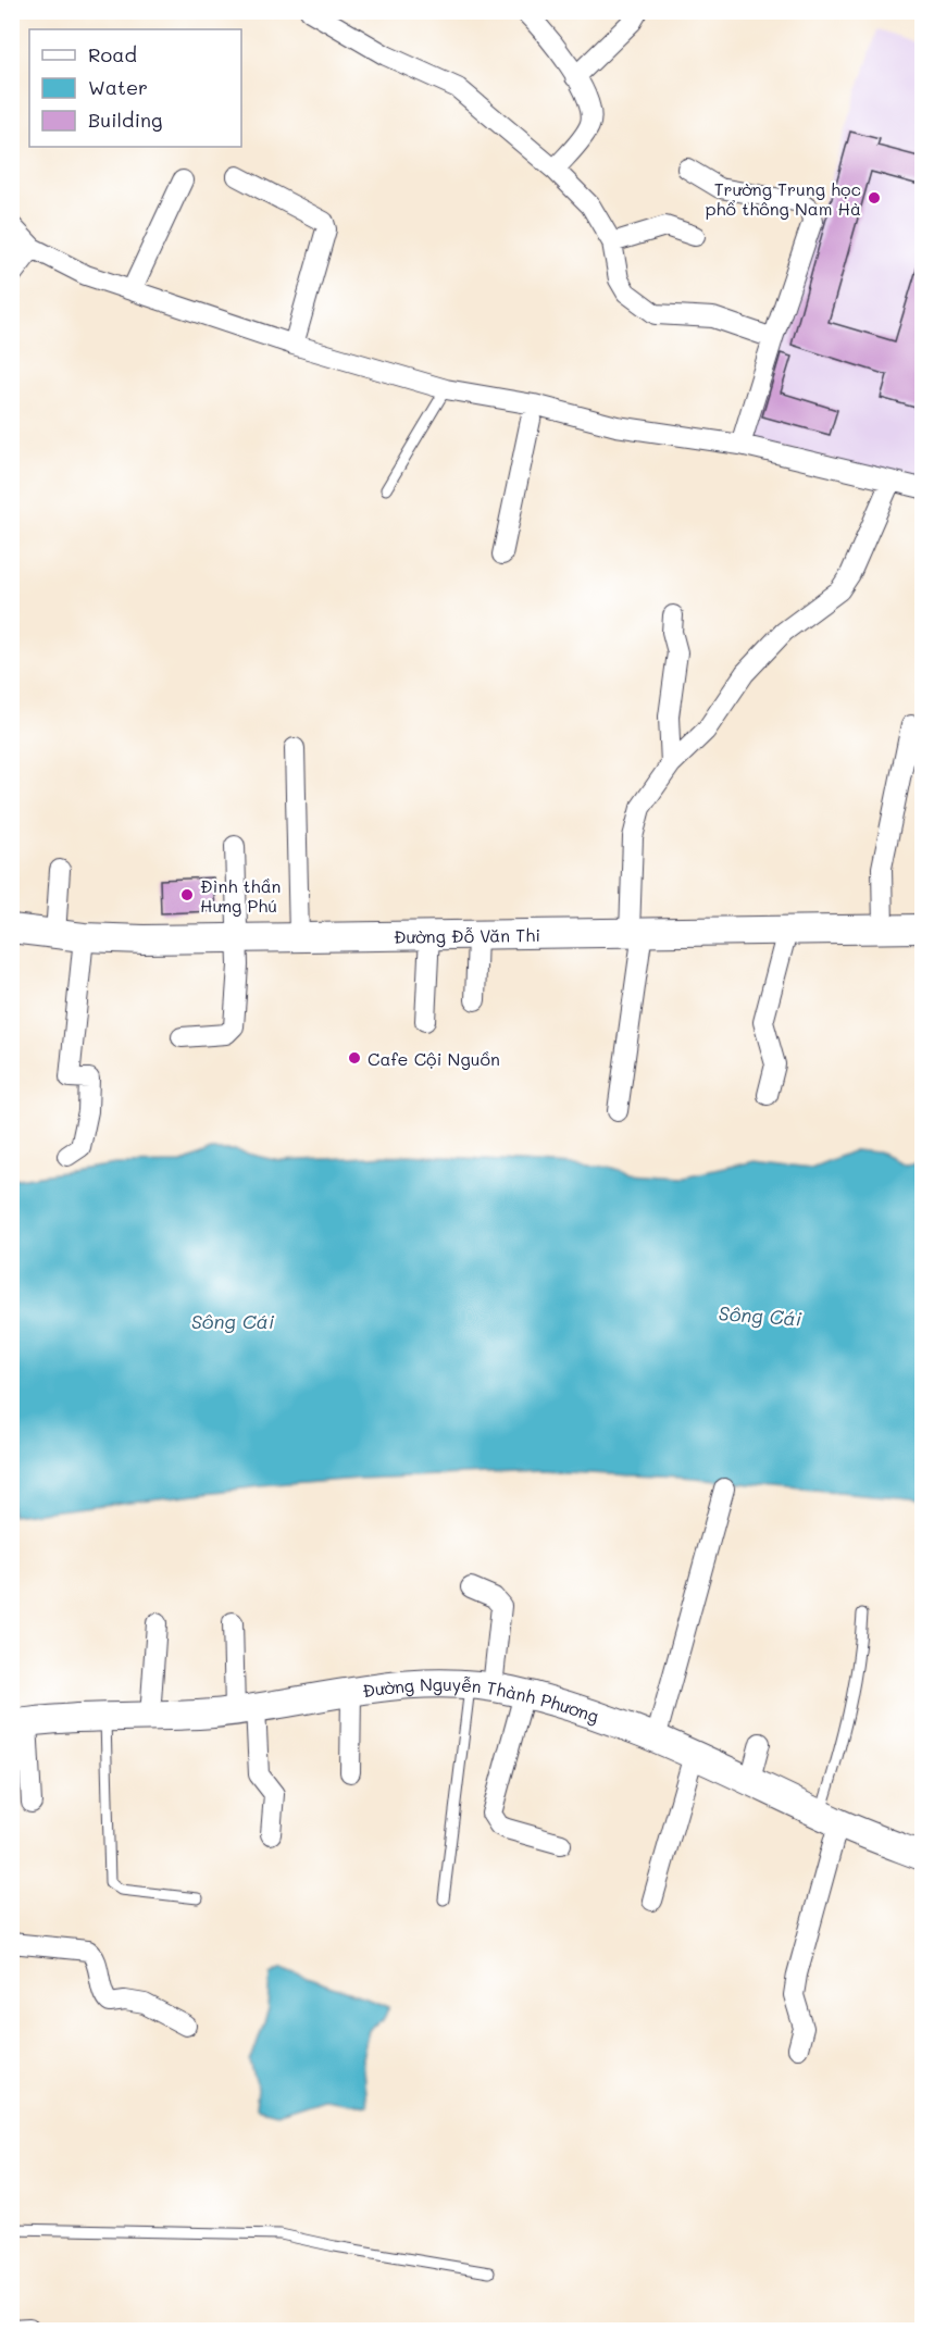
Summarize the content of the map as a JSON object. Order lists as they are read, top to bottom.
{
  "streets": {
    "street": ["Đường Đỗ Văn Thi", "Đường Nguyễn Thành Phương"]
  },
  "water": ["Sông Cái"],
  "places": ["Trường Trung học phổ thông Nam Hà", "Đình thần Hưng Phú", "Cafe Cội Nguồn"],
  "legend": ["Road", "Water", "Building"]
}
